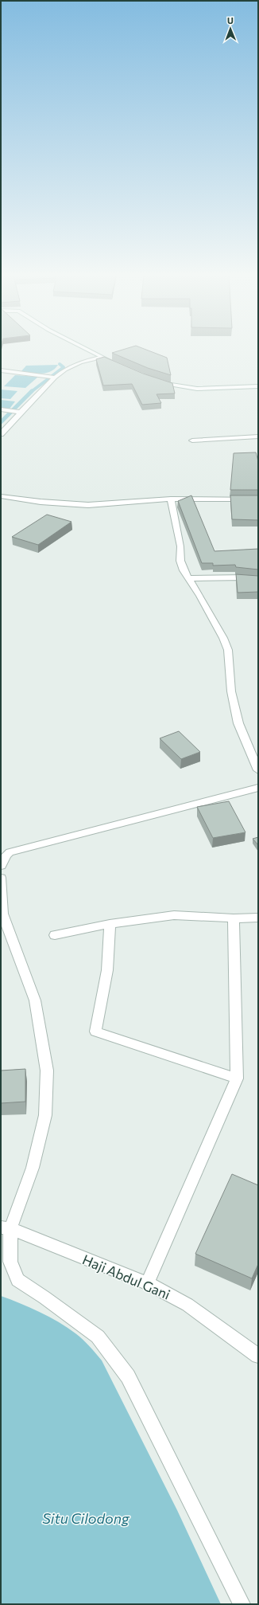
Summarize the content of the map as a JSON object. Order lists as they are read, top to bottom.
{
  "streets": {
    "street": ["Haji Abdul Gani"]
  },
  "water": ["Situ Cilodong"],
  "north": "top"
}
